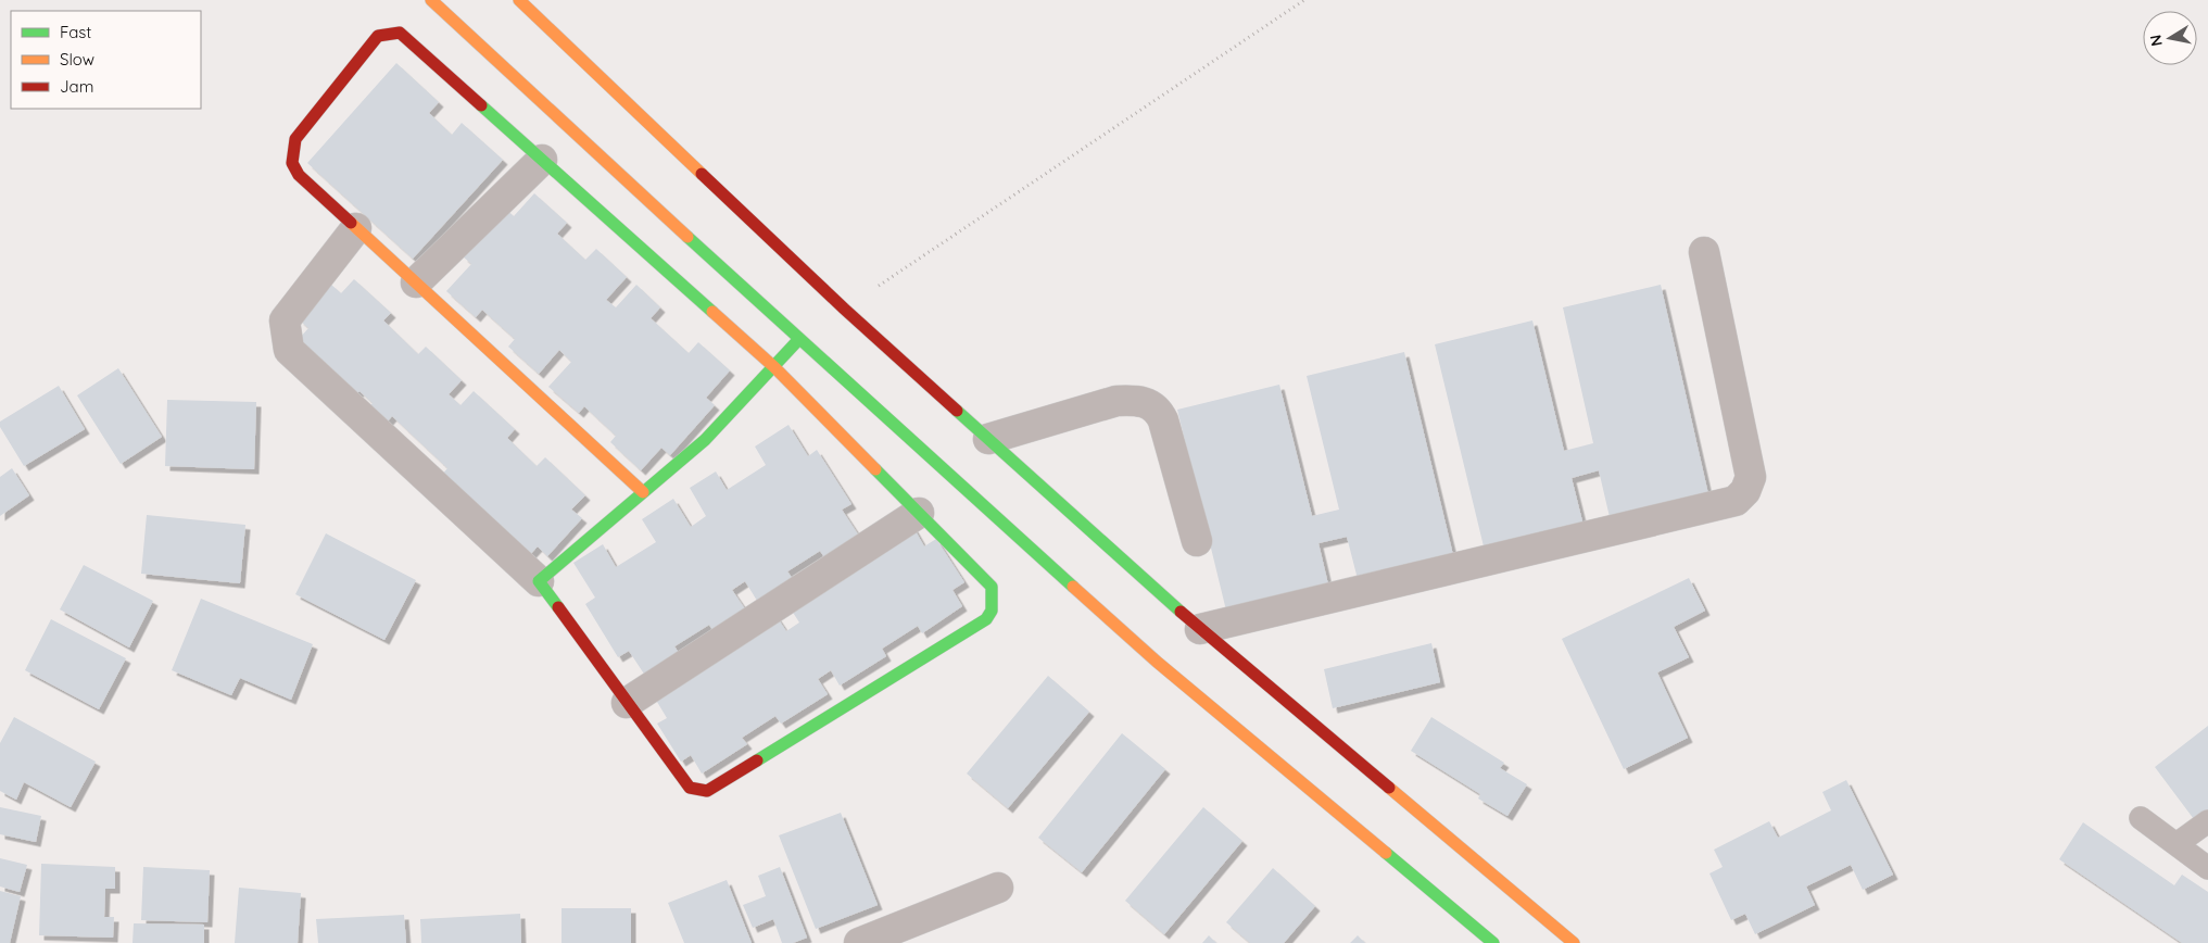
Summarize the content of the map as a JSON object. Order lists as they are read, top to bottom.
{
  "legend": ["Fast", "Slow", "Jam"],
  "north": "left"
}
